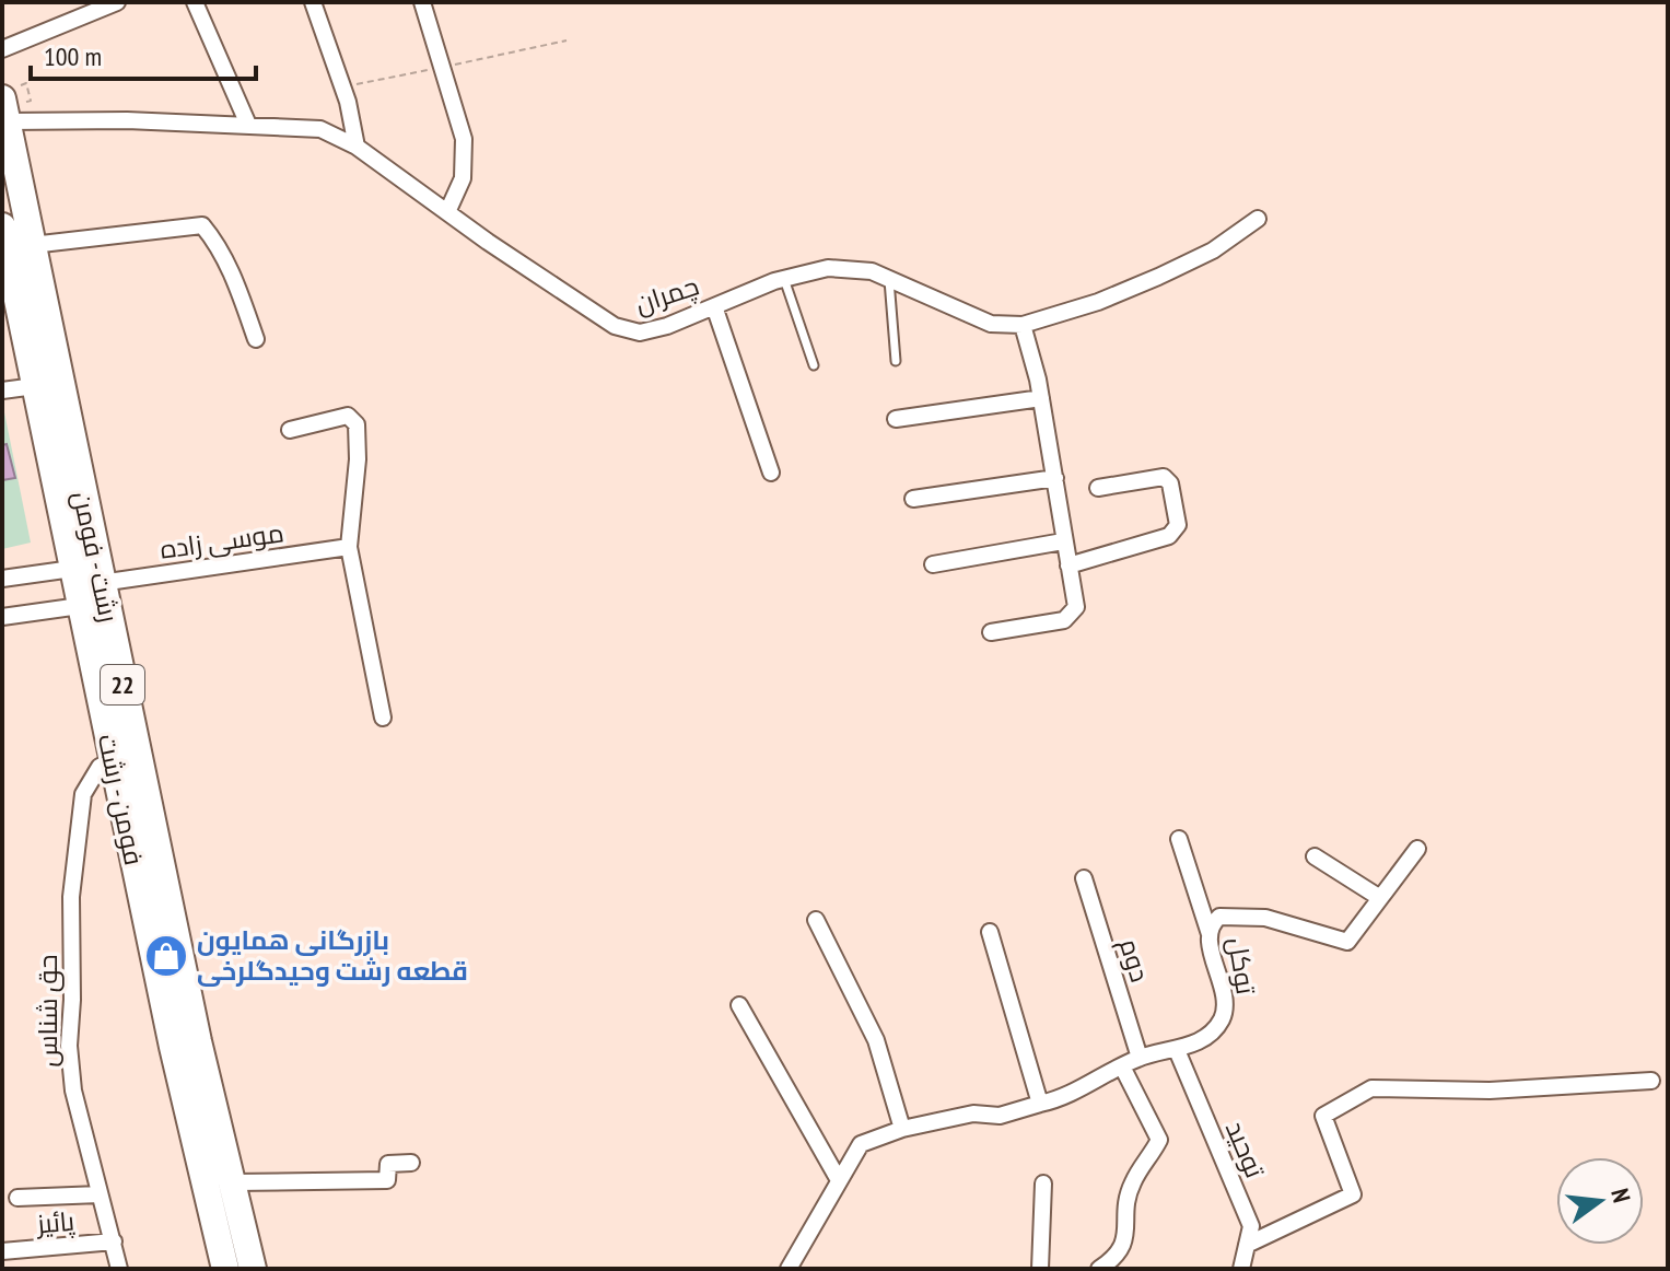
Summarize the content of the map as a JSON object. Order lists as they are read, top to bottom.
{
  "streets": {
    "highway": ["رشت - فومن", "22", "فومن - رشت"],
    "street": [
      "چمران",
      "موسی زاده",
      "دوم",
      "توکل",
      "حق شناس",
      "توحید",
      "پائیز"
    ]
  },
  "crossings": [
    ["چمران", "رشت - فومن"],
    ["موسی زاده", "رشت - فومن"],
    ["فومن - رشت", "حق شناس"],
    ["دوم", "توکل"],
    ["توکل", "توحید"],
    ["حق شناس", "پائیز"]
  ],
  "places": {
    "shop": ["بازرگانی همایون قطعه رشت وحیدگلرخی"]
  },
  "scale_bar": "100 m",
  "north": "right"
}
